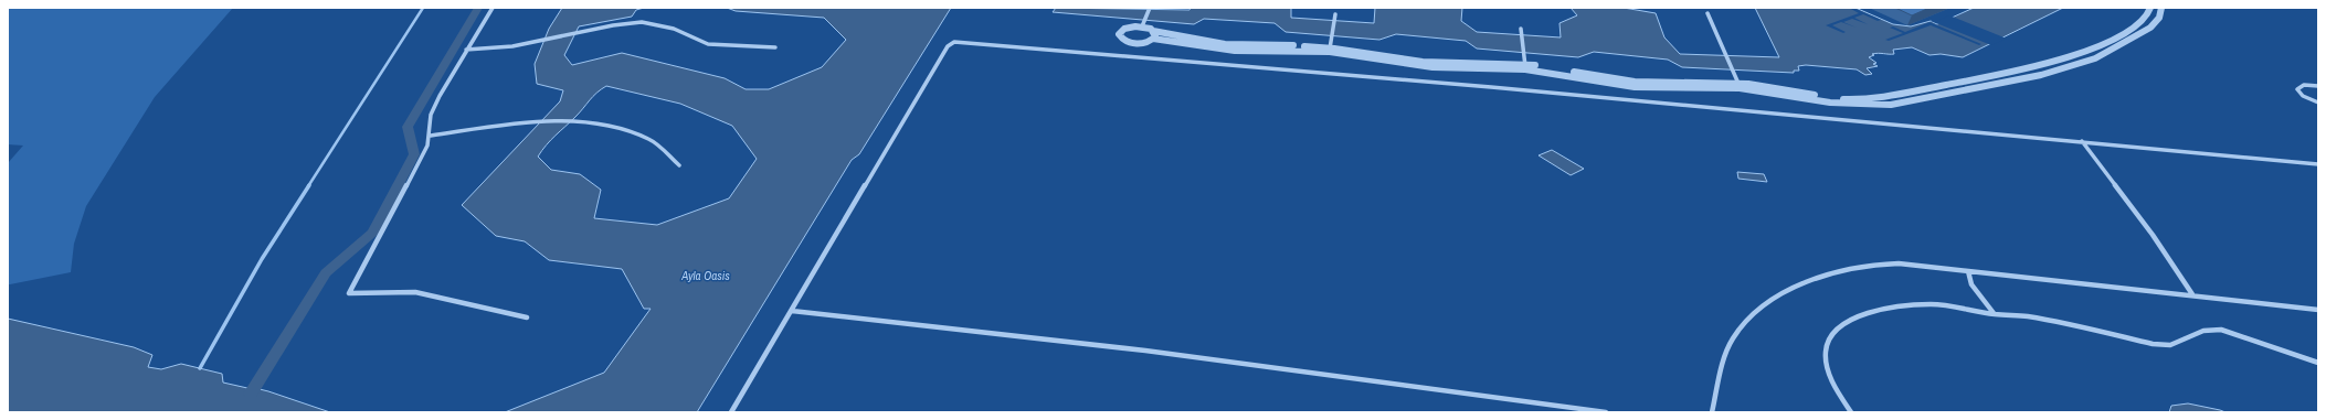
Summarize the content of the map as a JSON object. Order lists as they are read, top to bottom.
{
  "water": ["Ayla Oasis"]
}
